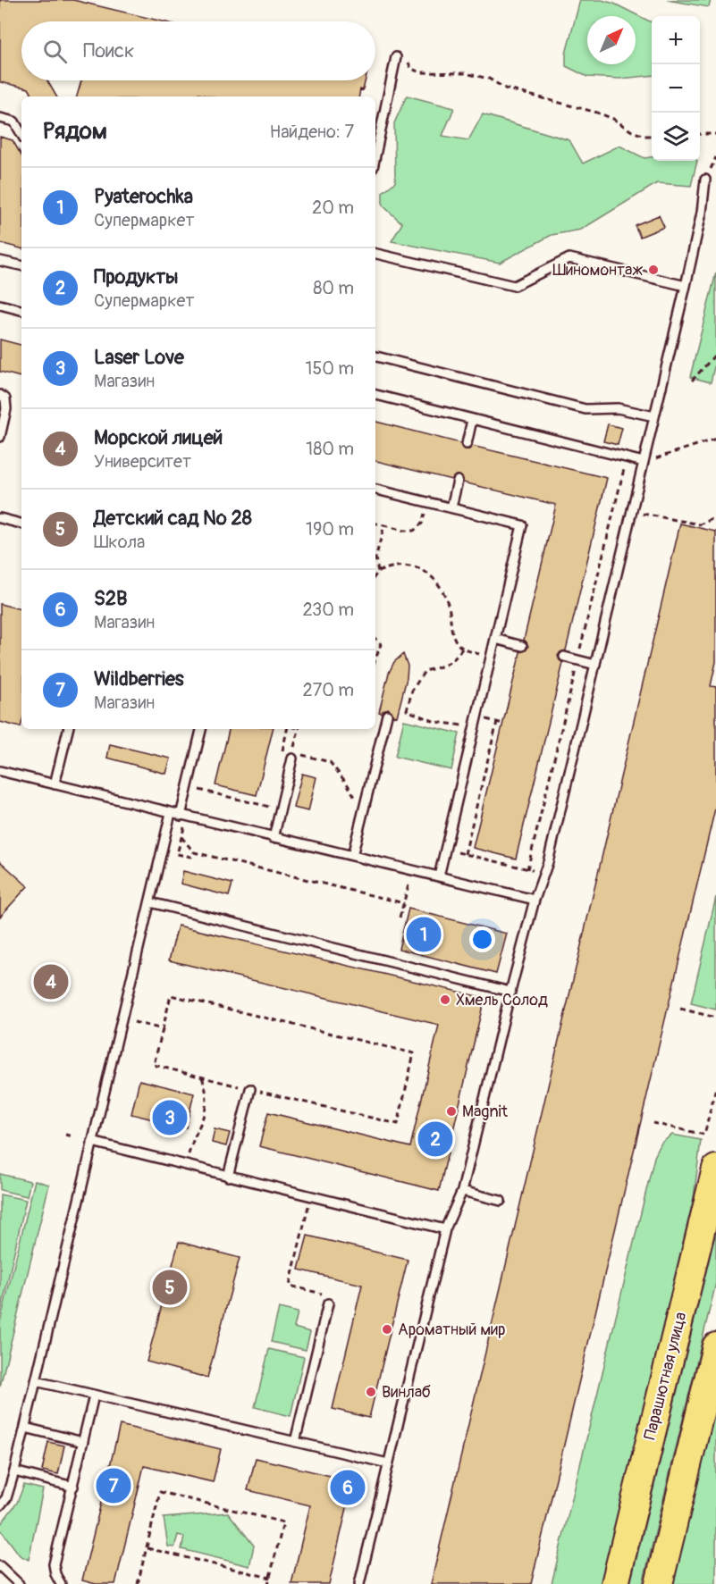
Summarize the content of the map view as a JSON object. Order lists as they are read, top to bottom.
{
  "streets": {
    "main road": ["Парашютная улица"]
  },
  "places": [
    "Шиномонтаж",
    "Хмель Солод",
    "Magnit",
    "Ароматный мир",
    "Винлаб"
  ],
  "north": "top right",
  "page": {
    "map_buttons": ["+", "−"],
    "search": "Поиск",
    "heading": ["Рядом", "Найдено: 7"],
    "list": [
      {
        "mark": "1",
        "name": "Pyaterochka",
        "note": "Супермаркет",
        "value": "20 m"
      },
      {
        "mark": "2",
        "name": "Продукты",
        "note": "Супермаркет",
        "value": "80 m"
      },
      {
        "mark": "3",
        "name": "Laser Love",
        "note": "Магазин",
        "value": "150 m"
      },
      {
        "mark": "4",
        "name": "Морской лицей",
        "note": "Университет",
        "value": "180 m"
      },
      {
        "mark": "5",
        "name": "Детский сад № 28",
        "note": "Школа",
        "value": "190 m"
      },
      {
        "mark": "6",
        "name": "S2B",
        "note": "Магазин",
        "value": "230 m"
      },
      {
        "mark": "7",
        "name": "Wildberries",
        "note": "Магазин",
        "value": "270 m"
      }
    ],
    "pins": [
      "1",
      "4",
      "3",
      "2",
      "5",
      "7",
      "6"
    ]
  }
}
